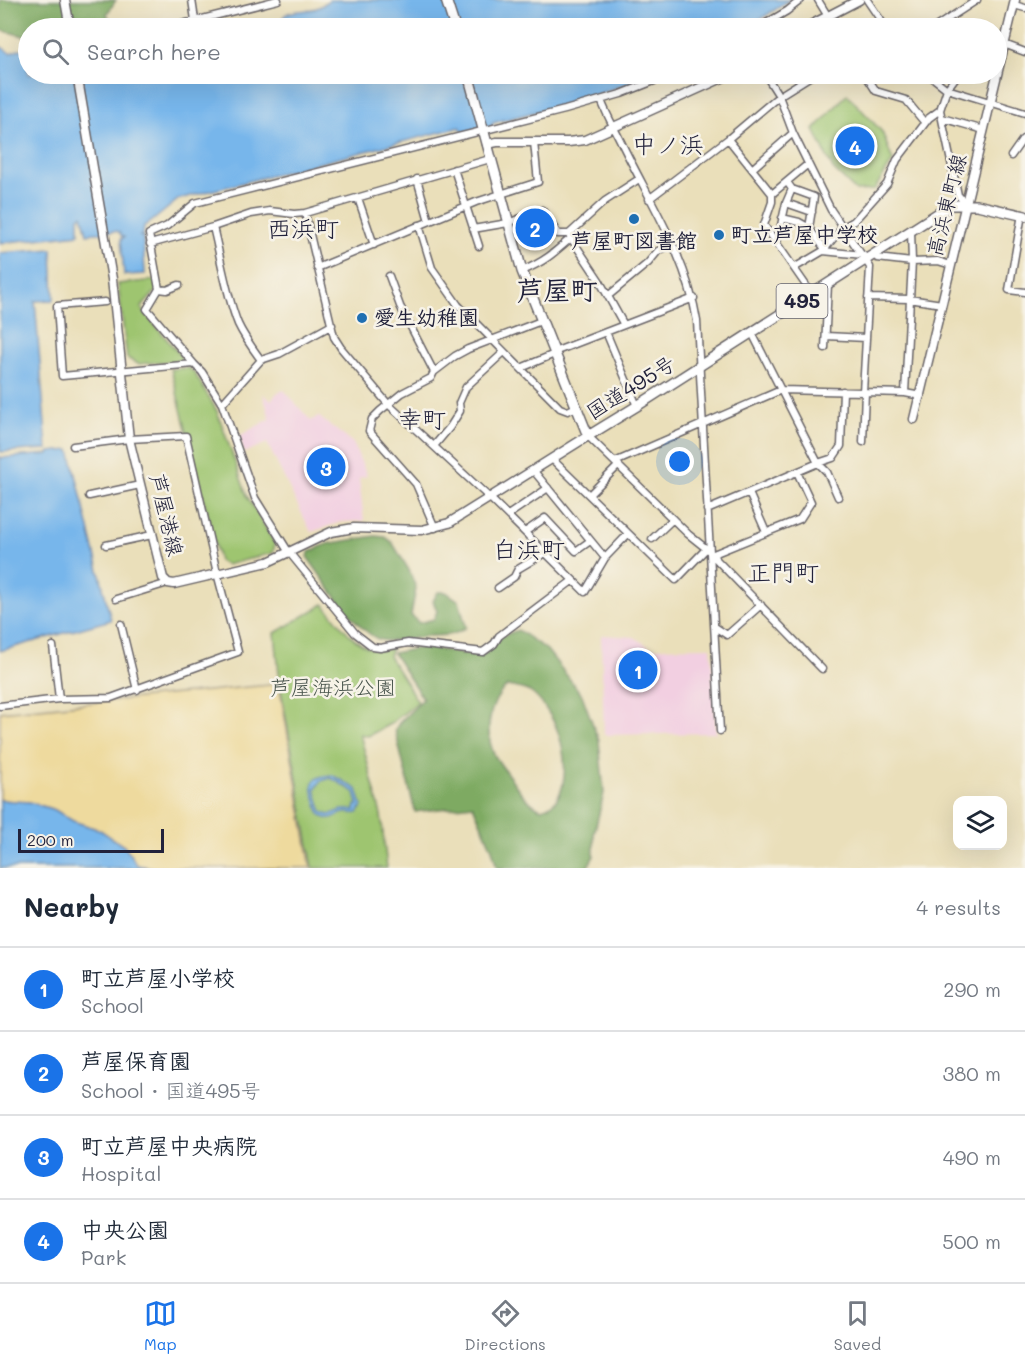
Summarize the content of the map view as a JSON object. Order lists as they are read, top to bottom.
{
  "streets": {
    "highway": ["495", "国道495号"],
    "main road": ["高浜東町線", "芦屋港線"]
  },
  "crossings": [
    ["高浜東町線", "国道495号"],
    ["国道495号", "芦屋港線"]
  ],
  "districts": [
    "中ノ浜",
    "西浜町",
    "芦屋町",
    "幸町",
    "白浜町",
    "正門町"
  ],
  "parks": ["芦屋海浜公園"],
  "places": ["芦屋町図書館", "町立芦屋中学校", "愛生幼稚園"],
  "scale_bar": "200 m",
  "page": {
    "search": "Search here",
    "pins": [
      "4",
      "2",
      "3",
      "1"
    ],
    "scale": "200 m",
    "heading": ["Nearby", "4 results"],
    "list": [
      {
        "mark": "1",
        "name": "町立芦屋小学校",
        "note": "School",
        "value": "290 m"
      },
      {
        "mark": "2",
        "name": "芦屋保育園",
        "note": "School · 国道495号",
        "value": "380 m"
      },
      {
        "mark": "3",
        "name": "町立芦屋中央病院",
        "note": "Hospital",
        "value": "490 m"
      },
      {
        "mark": "4",
        "name": "中央公園",
        "note": "Park",
        "value": "500 m"
      }
    ],
    "nav": ["Map", "Directions", "Saved"]
  }
}
